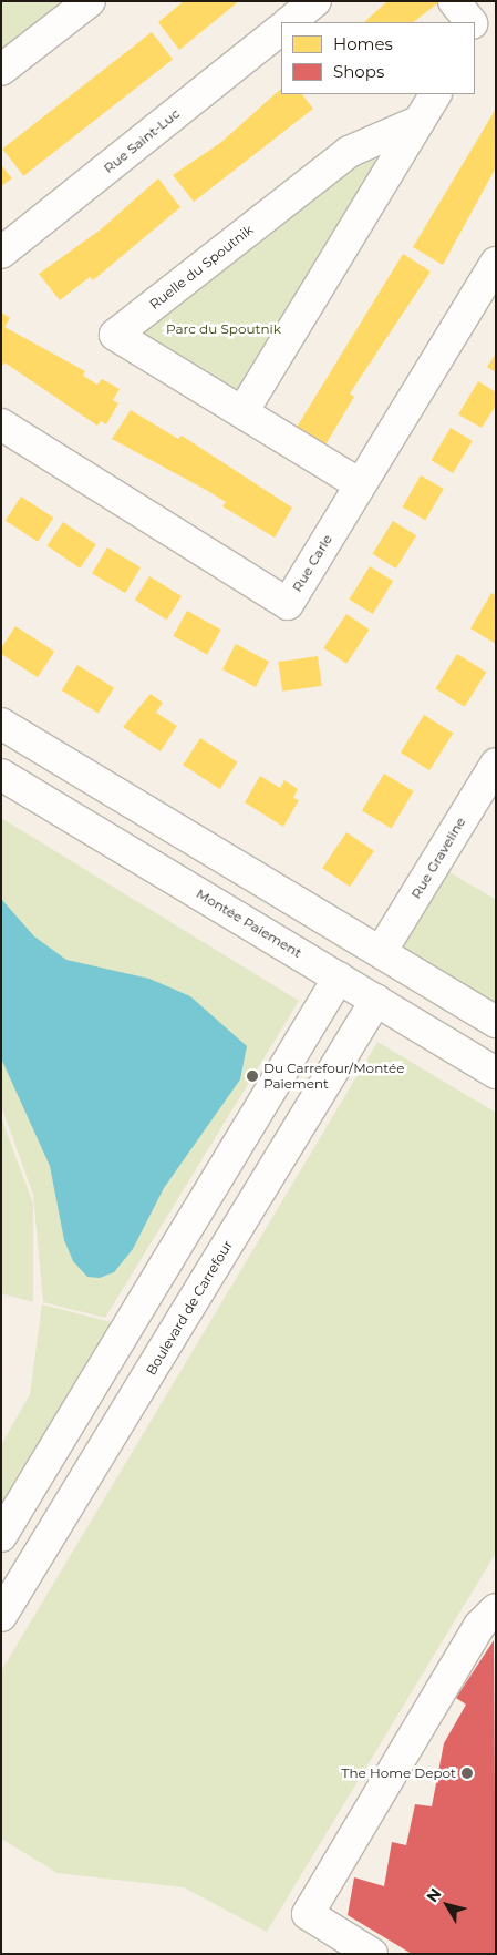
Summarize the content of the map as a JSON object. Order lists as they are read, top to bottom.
{
  "streets": {
    "street": [
      "Rue Saint-Luc",
      "Ruelle du Spoutnik",
      "Rue Carle",
      "Rue Graveline",
      "Montée Paiement",
      "Boulevard de Carrefour"
    ]
  },
  "crossings": [
    ["Ruelle du Spoutnik", "Rue Carle"],
    ["Montée Paiement", "Boulevard de Carrefour"]
  ],
  "parks": ["Parc du Spoutnik"],
  "places": ["Du Carrefour/Montée Paiement", "The Home Depot"],
  "legend": ["Homes", "Shops"],
  "north": "top left"
}
